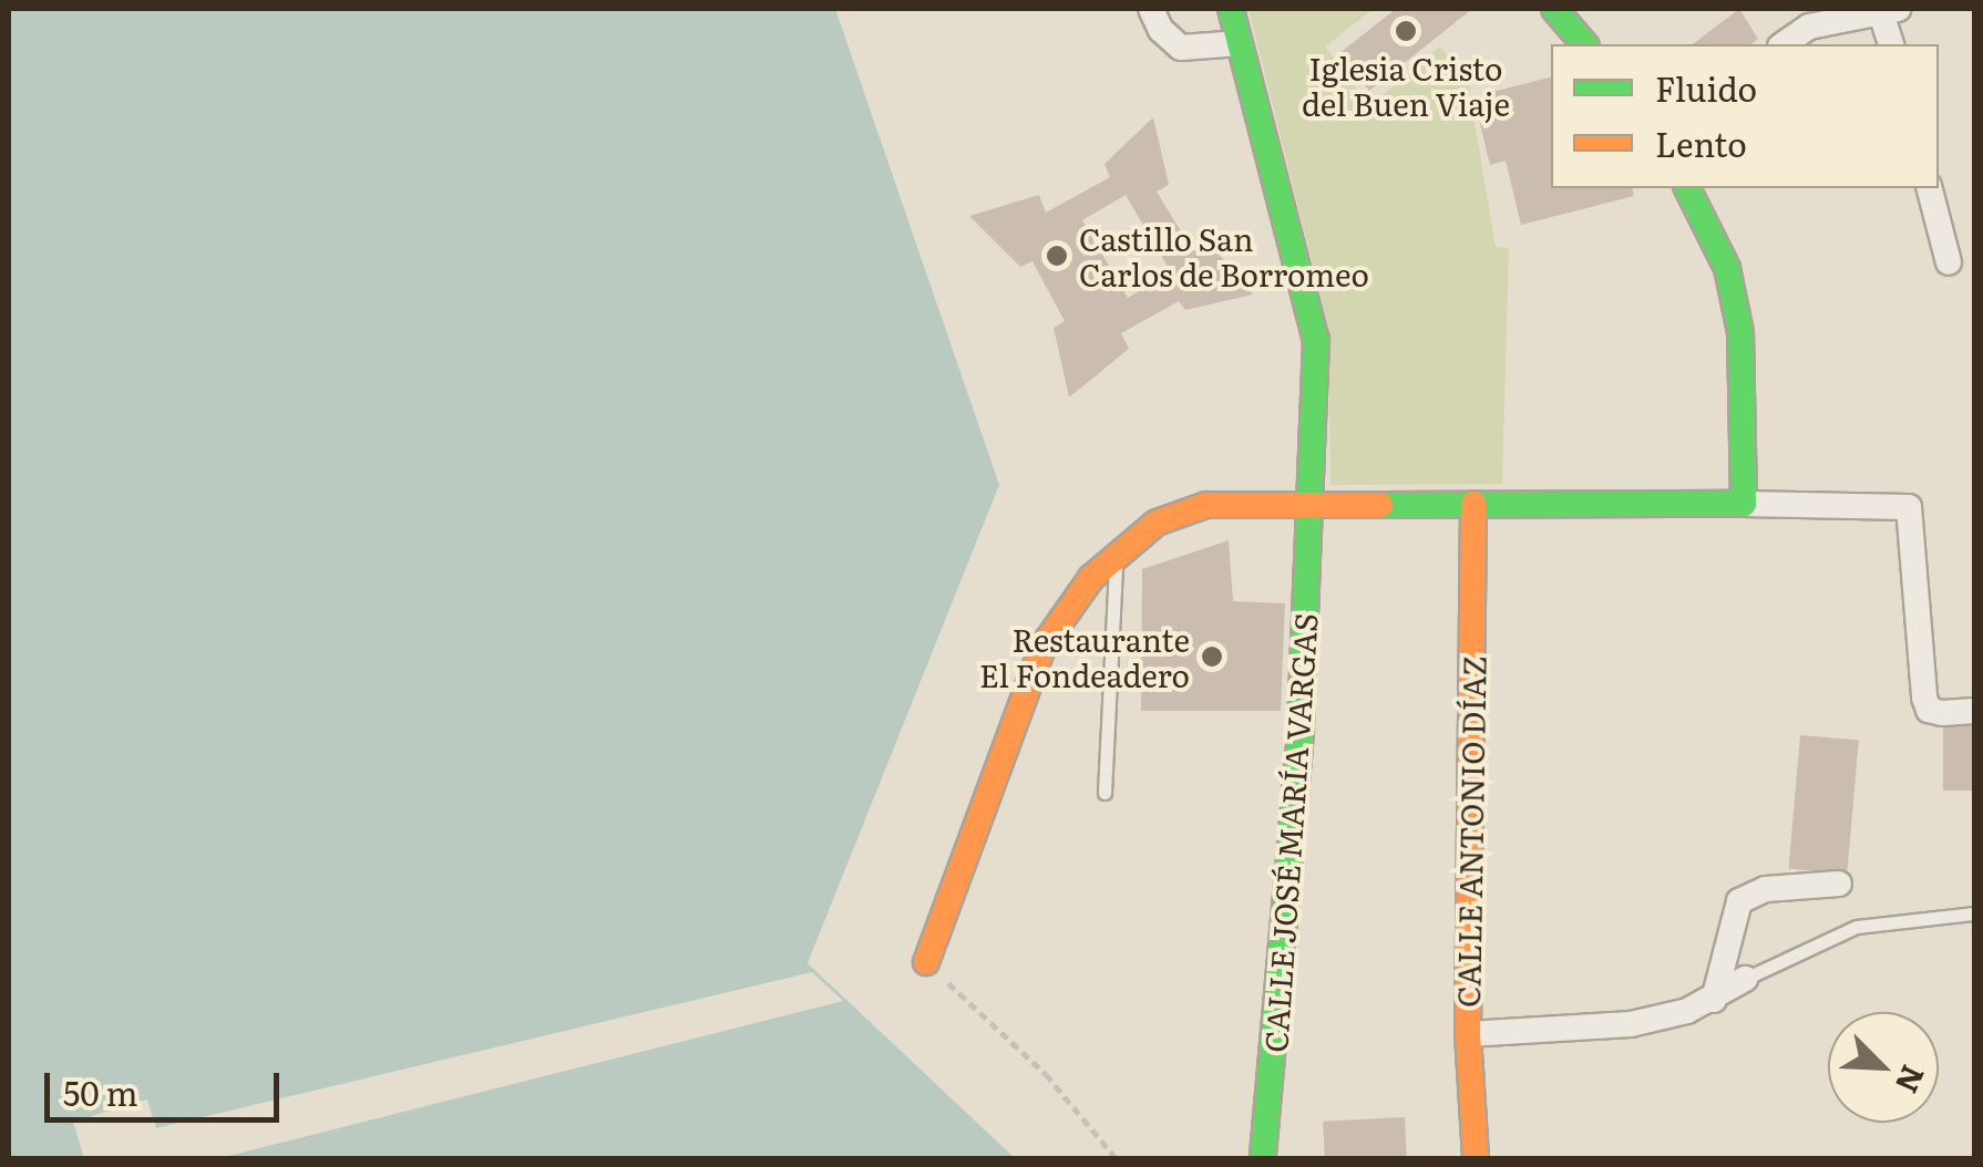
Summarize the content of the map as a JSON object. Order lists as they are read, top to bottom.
{
  "streets": {
    "street": ["CALLE ANTONIO DÍAZ", "CALLE JOSÉ MARÍA VARGAS"]
  },
  "places": ["Iglesia Cristo del Buen Viaje", "Castillo San Carlos de Borromeo", "Restaurante El Fondeadero"],
  "legend": ["Fluido", "Lento"],
  "scale_bar": "50 m",
  "north": "bottom right"
}
